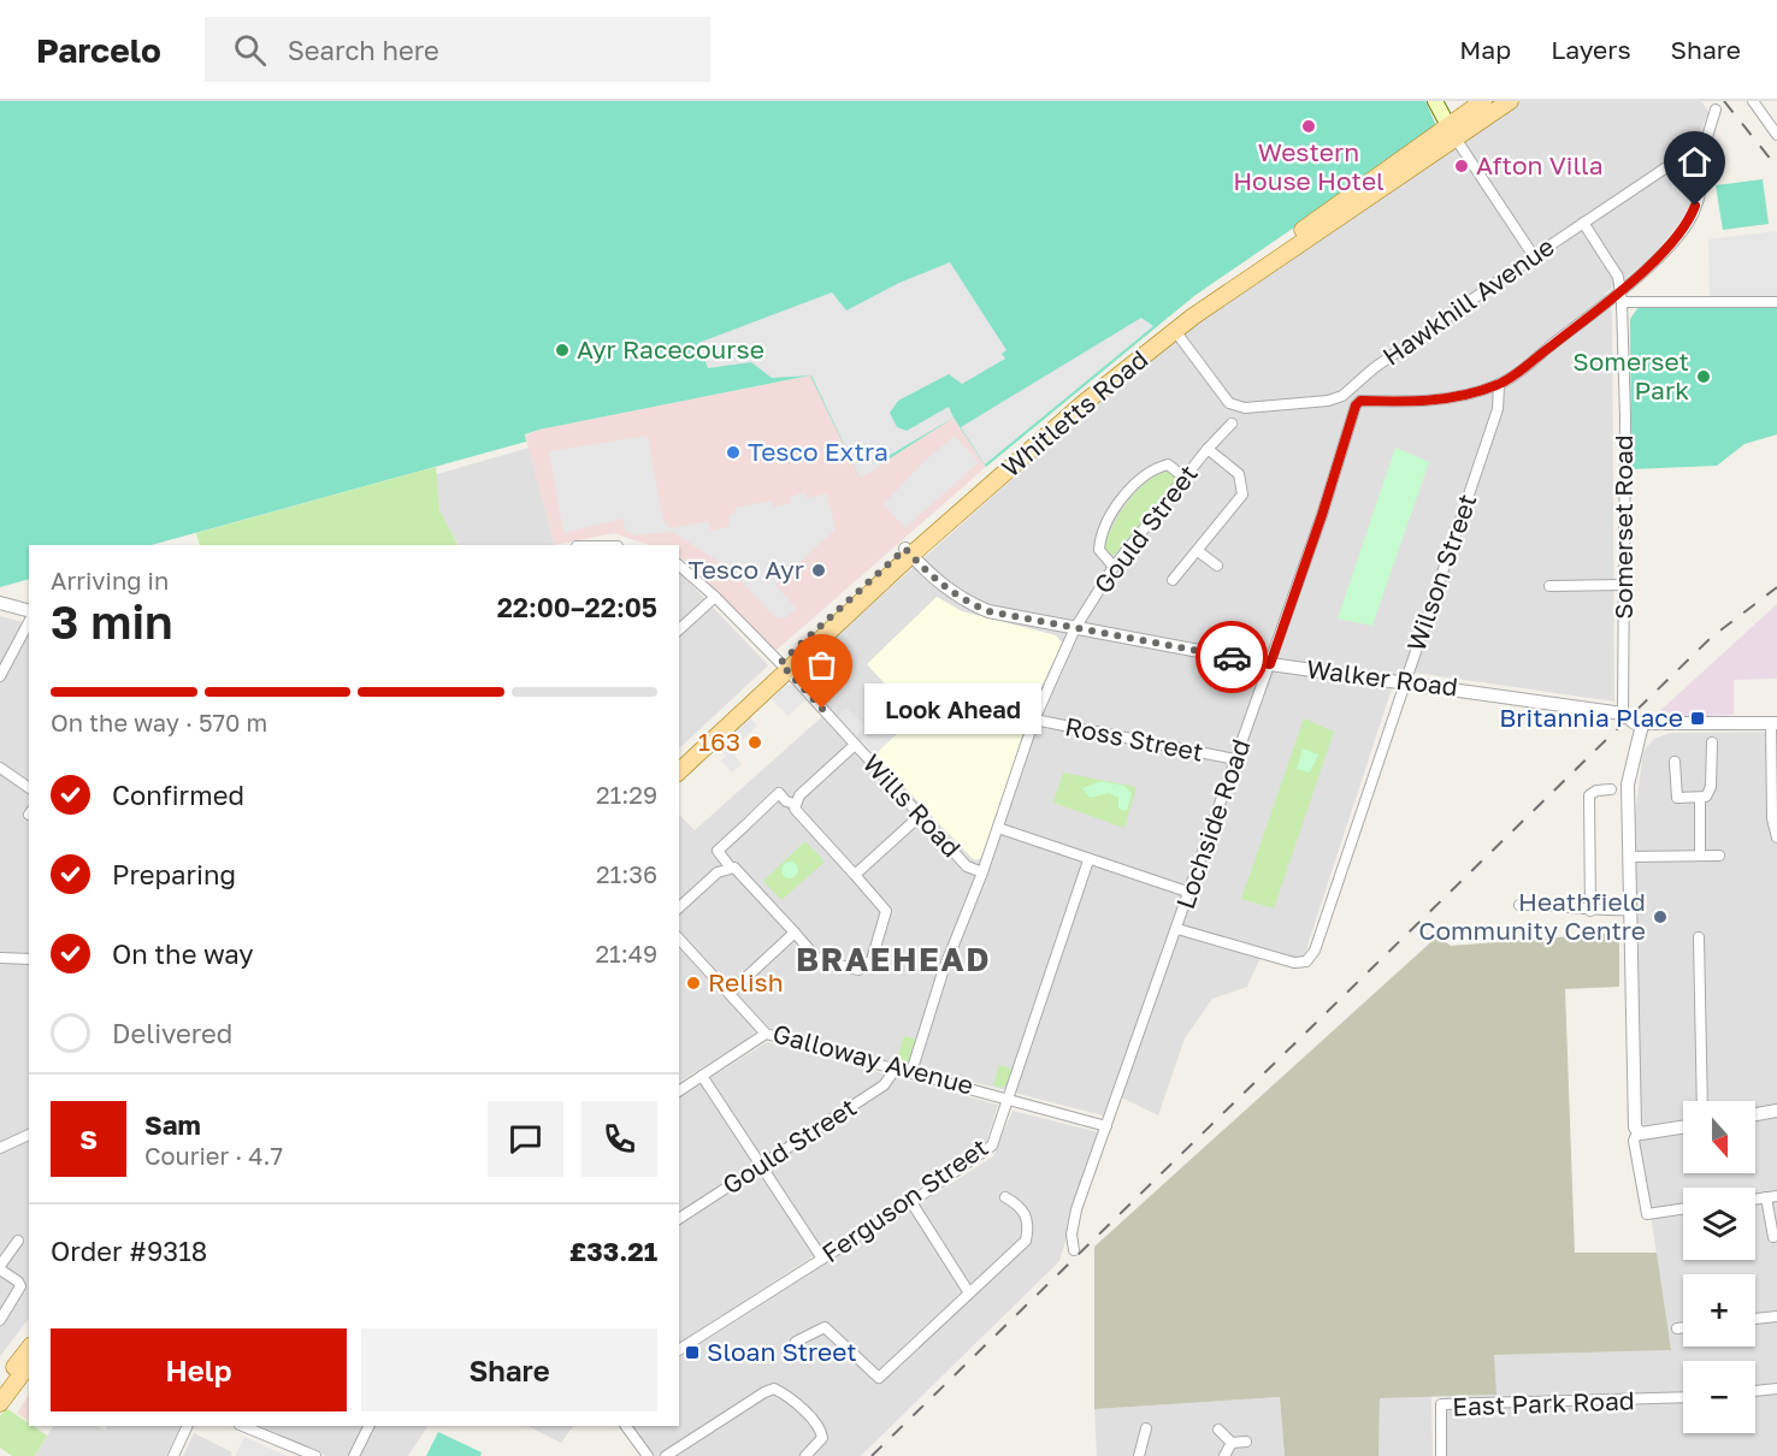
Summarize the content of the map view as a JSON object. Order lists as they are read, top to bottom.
{
  "streets": {
    "main road": ["Whitletts Road"],
    "street": [
      "Hawkhill Avenue",
      "Somerset Road",
      "Gould Street",
      "Wilson Street",
      "Walker Road",
      "Ross Street",
      "Wills Road",
      "Lochside Road",
      "Galloway Avenue",
      "Ferguson Street",
      "East Park Road"
    ]
  },
  "crossings": [
    ["Hawkhill Avenue", "Whitletts Road"],
    ["Hawkhill Avenue", "Somerset Road"],
    ["Whitletts Road", "Walker Road"],
    ["Whitletts Road", "Wills Road"],
    ["Somerset Road", "Walker Road"],
    ["Gould Street", "Walker Road"],
    ["Gould Street", "Ross Street"],
    ["Gould Street", "Wills Road"],
    ["Gould Street", "Galloway Avenue"],
    ["Wilson Street", "Walker Road"],
    ["Wilson Street", "Lochside Road"],
    ["Walker Road", "Lochside Road"],
    ["Ross Street", "Lochside Road"],
    ["Lochside Road", "Galloway Avenue"],
    ["Galloway Avenue", "Ferguson Street"]
  ],
  "districts": ["BRAEHEAD"],
  "places": {
    "other": [
      "Western House Hotel",
      "Afton Villa",
      "Ayr Racecourse",
      "Somerset Park",
      "Tesco Extra",
      "Tesco Ayr",
      "Look Ahead",
      "163",
      "Heathfield Community Centre",
      "Relish"
    ],
    "transit": ["Britannia Place", "Sloan Street"]
  },
  "north": "bottom",
  "page": {
    "header": "Parcelo",
    "search": "Search here",
    "nav": ["Map", "Layers", "Share"],
    "heading": ["3 min", "Arriving in", "22:00–22:05"],
    "panel": [
      "Sam",
      "Courier · 4.7",
      "Order #9318",
      "£33.21"
    ],
    "bar": "On the way · 570 m",
    "bubble": "Look Ahead",
    "list": [
      ["Confirmed", "21:29"],
      ["Preparing", "21:36"],
      ["On the way", "21:49"],
      "Delivered"
    ],
    "map_buttons": ["+", "−"],
    "round": "S",
    "buttons": ["Help", "Share"]
  }
}
